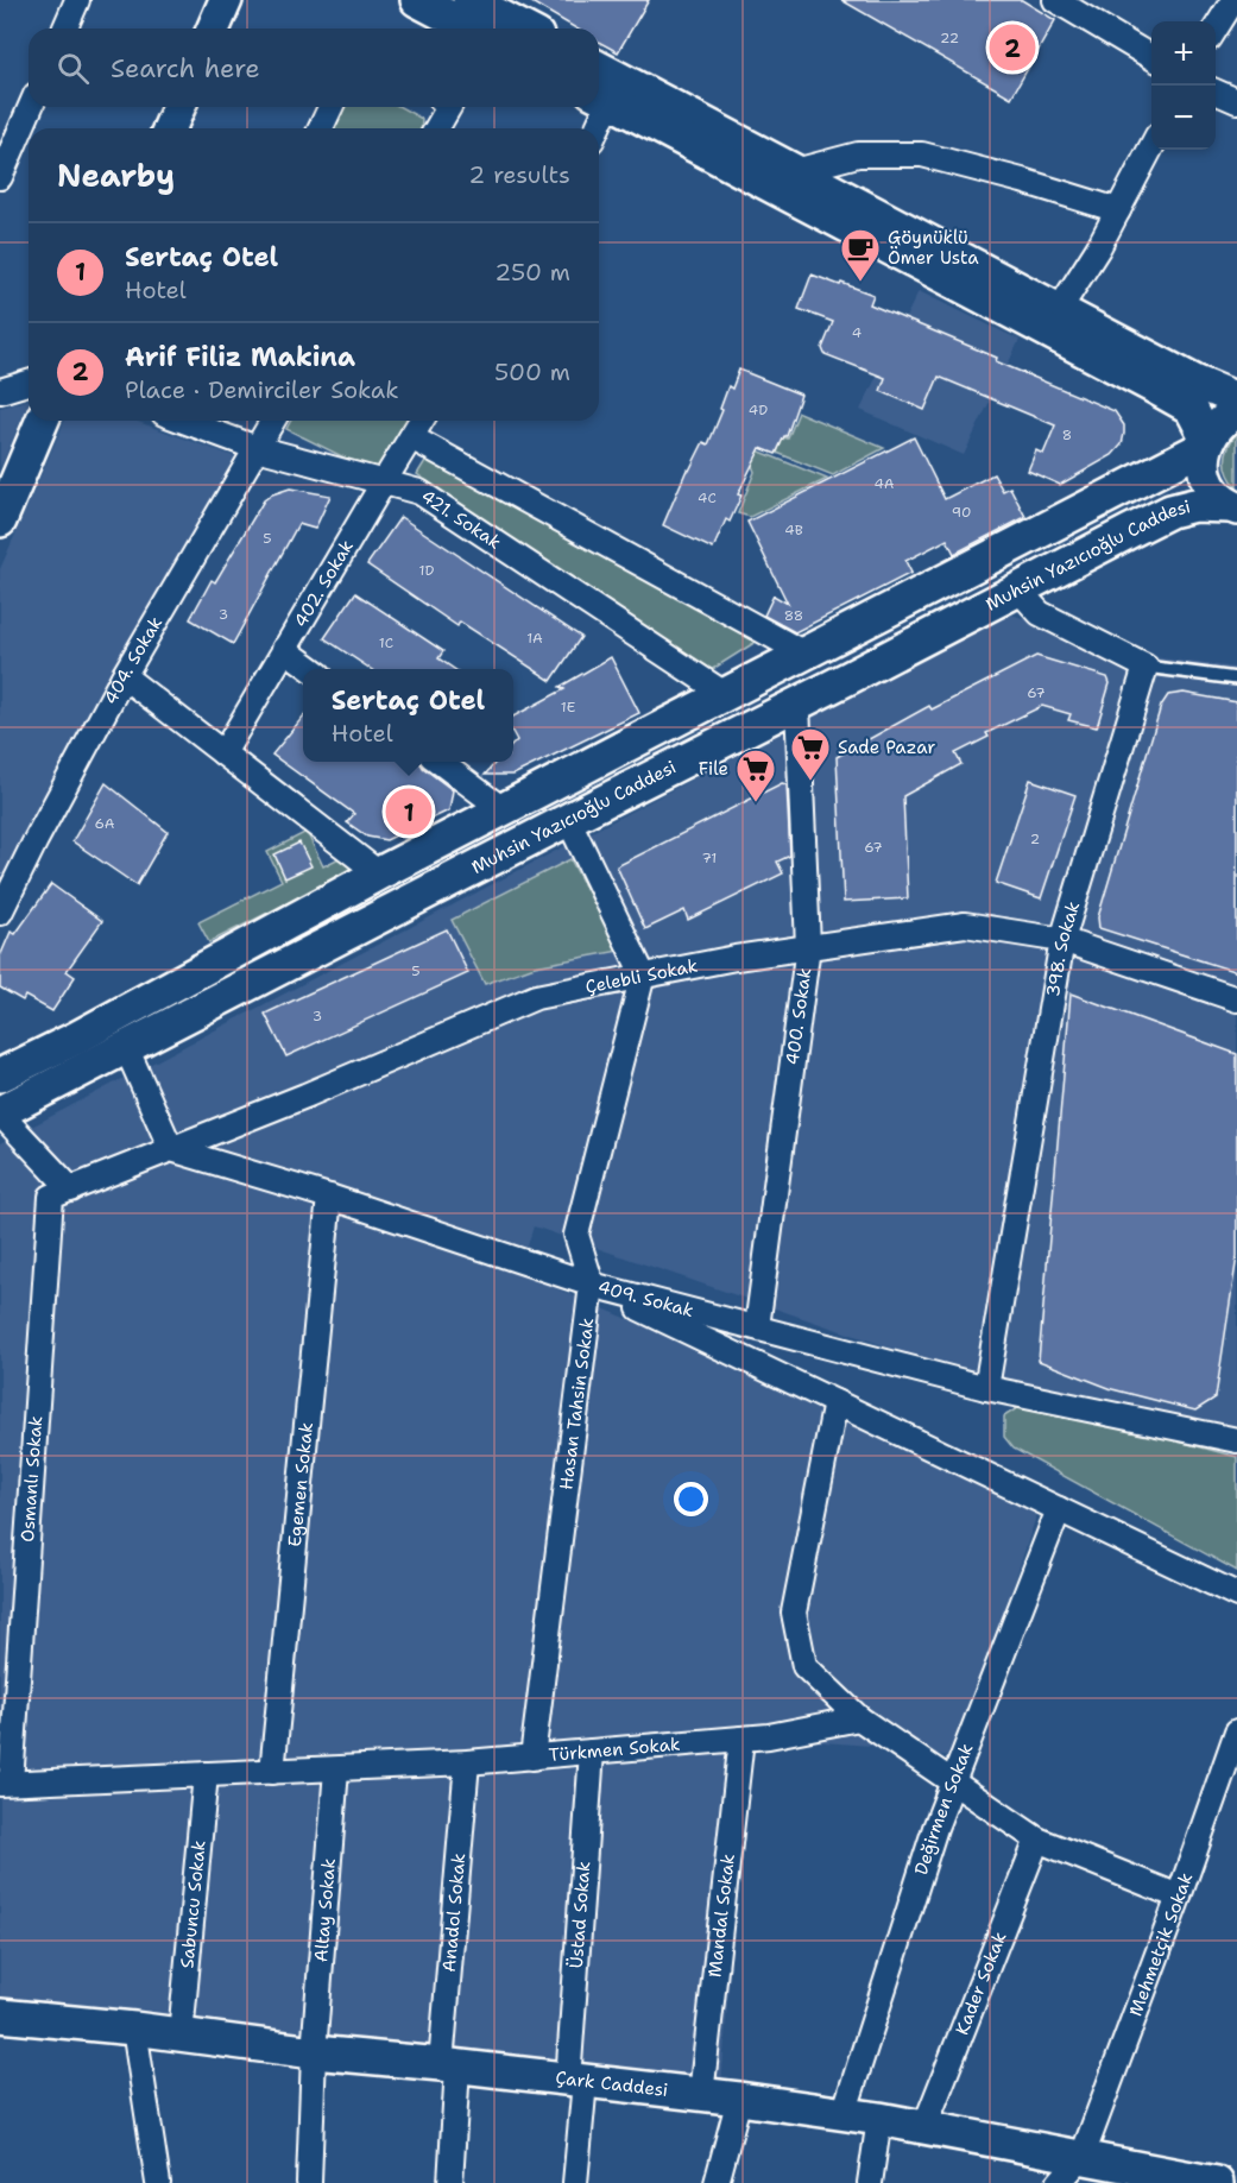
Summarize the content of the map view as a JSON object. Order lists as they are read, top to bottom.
{
  "streets": {
    "main road": ["Muhsin Yazıcıoğlu Caddesi", "Çark Caddesi"],
    "street": [
      "421. Sokak",
      "402. Sokak",
      "404. Sokak",
      "398. Sokak",
      "Çelebli Sokak",
      "400. Sokak",
      "409. Sokak",
      "Hasan Tahsin Sokak",
      "Osmanlı Sokak",
      "Egemen Sokak",
      "Türkmen Sokak",
      "Değirmen Sokak",
      "Sabuncu Sokak",
      "Altay Sokak",
      "Anadol Sokak",
      "Üstad Sokak",
      "Mandal Sokak",
      "Mehmetçik Sokak",
      "Kader Sokak"
    ]
  },
  "crossings": [
    ["421. Sokak", "402. Sokak"],
    ["421. Sokak", "404. Sokak"],
    ["Muhsin Yazıcıoğlu Caddesi", "400. Sokak"],
    ["398. Sokak", "Çelebli Sokak"],
    ["398. Sokak", "409. Sokak"],
    ["Çelebli Sokak", "400. Sokak"],
    ["Çelebli Sokak", "409. Sokak"],
    ["Çelebli Sokak", "Hasan Tahsin Sokak"],
    ["Çelebli Sokak", "Osmanlı Sokak"],
    ["400. Sokak", "409. Sokak"],
    ["409. Sokak", "Hasan Tahsin Sokak"],
    ["409. Sokak", "Egemen Sokak"],
    ["Hasan Tahsin Sokak", "Türkmen Sokak"],
    ["Osmanlı Sokak", "Türkmen Sokak"],
    ["Egemen Sokak", "Türkmen Sokak"],
    ["Türkmen Sokak", "Sabuncu Sokak"],
    ["Türkmen Sokak", "Altay Sokak"],
    ["Türkmen Sokak", "Anadol Sokak"],
    ["Türkmen Sokak", "Üstad Sokak"],
    ["Türkmen Sokak", "Mandal Sokak"],
    ["Değirmen Sokak", "Çark Caddesi"],
    ["Sabuncu Sokak", "Çark Caddesi"],
    ["Altay Sokak", "Çark Caddesi"],
    ["Anadol Sokak", "Çark Caddesi"],
    ["Üstad Sokak", "Çark Caddesi"],
    ["Mandal Sokak", "Çark Caddesi"],
    ["Mehmetçik Sokak", "Çark Caddesi"],
    ["Kader Sokak", "Çark Caddesi"]
  ],
  "places": {
    "cafe": ["Göynüklü Ömer Usta"],
    "supermarket": ["Sade Pazar", "File"]
  },
  "house_numbers": [
    "22",
    "4",
    "4D",
    "8",
    "4A",
    "4C",
    "90",
    "4B",
    "5",
    "1D",
    "3",
    "88",
    "1A",
    "1C",
    "67",
    "1E",
    "6A",
    "2",
    "67",
    "71",
    "5",
    "3"
  ],
  "page": {
    "map_buttons": ["+", "−"],
    "pins": ["2", "1"],
    "search": "Search here",
    "heading": ["Nearby", "2 results"],
    "list": [
      {
        "mark": "1",
        "name": "Sertaç Otel",
        "note": "Hotel",
        "value": "250 m"
      },
      {
        "mark": "2",
        "name": "Arif Filiz Makina",
        "note": "Place · Demirciler Sokak",
        "value": "500 m"
      }
    ],
    "popup": ["Sertaç Otel", "Hotel"]
  }
}
